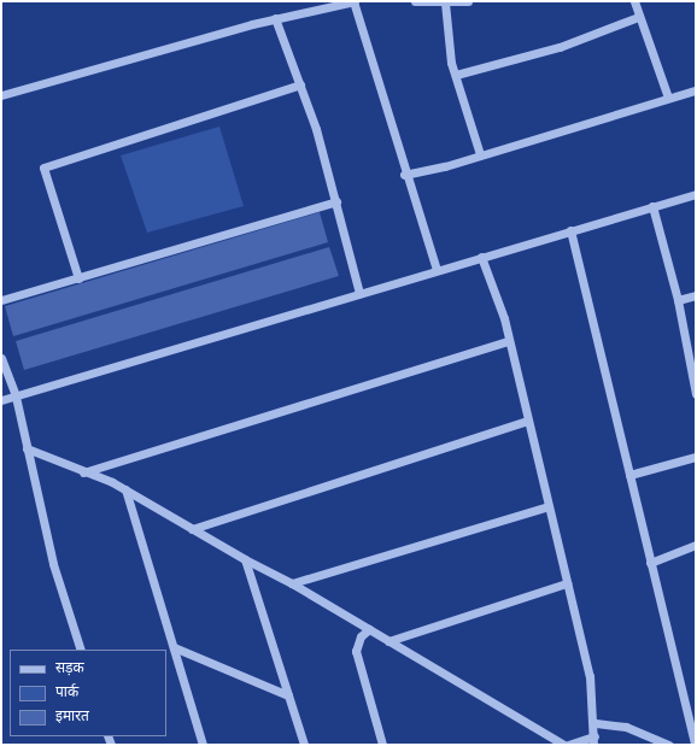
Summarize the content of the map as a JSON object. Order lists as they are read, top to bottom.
{
  "legend": ["सड़क", "पार्क", "इमारत"]
}
